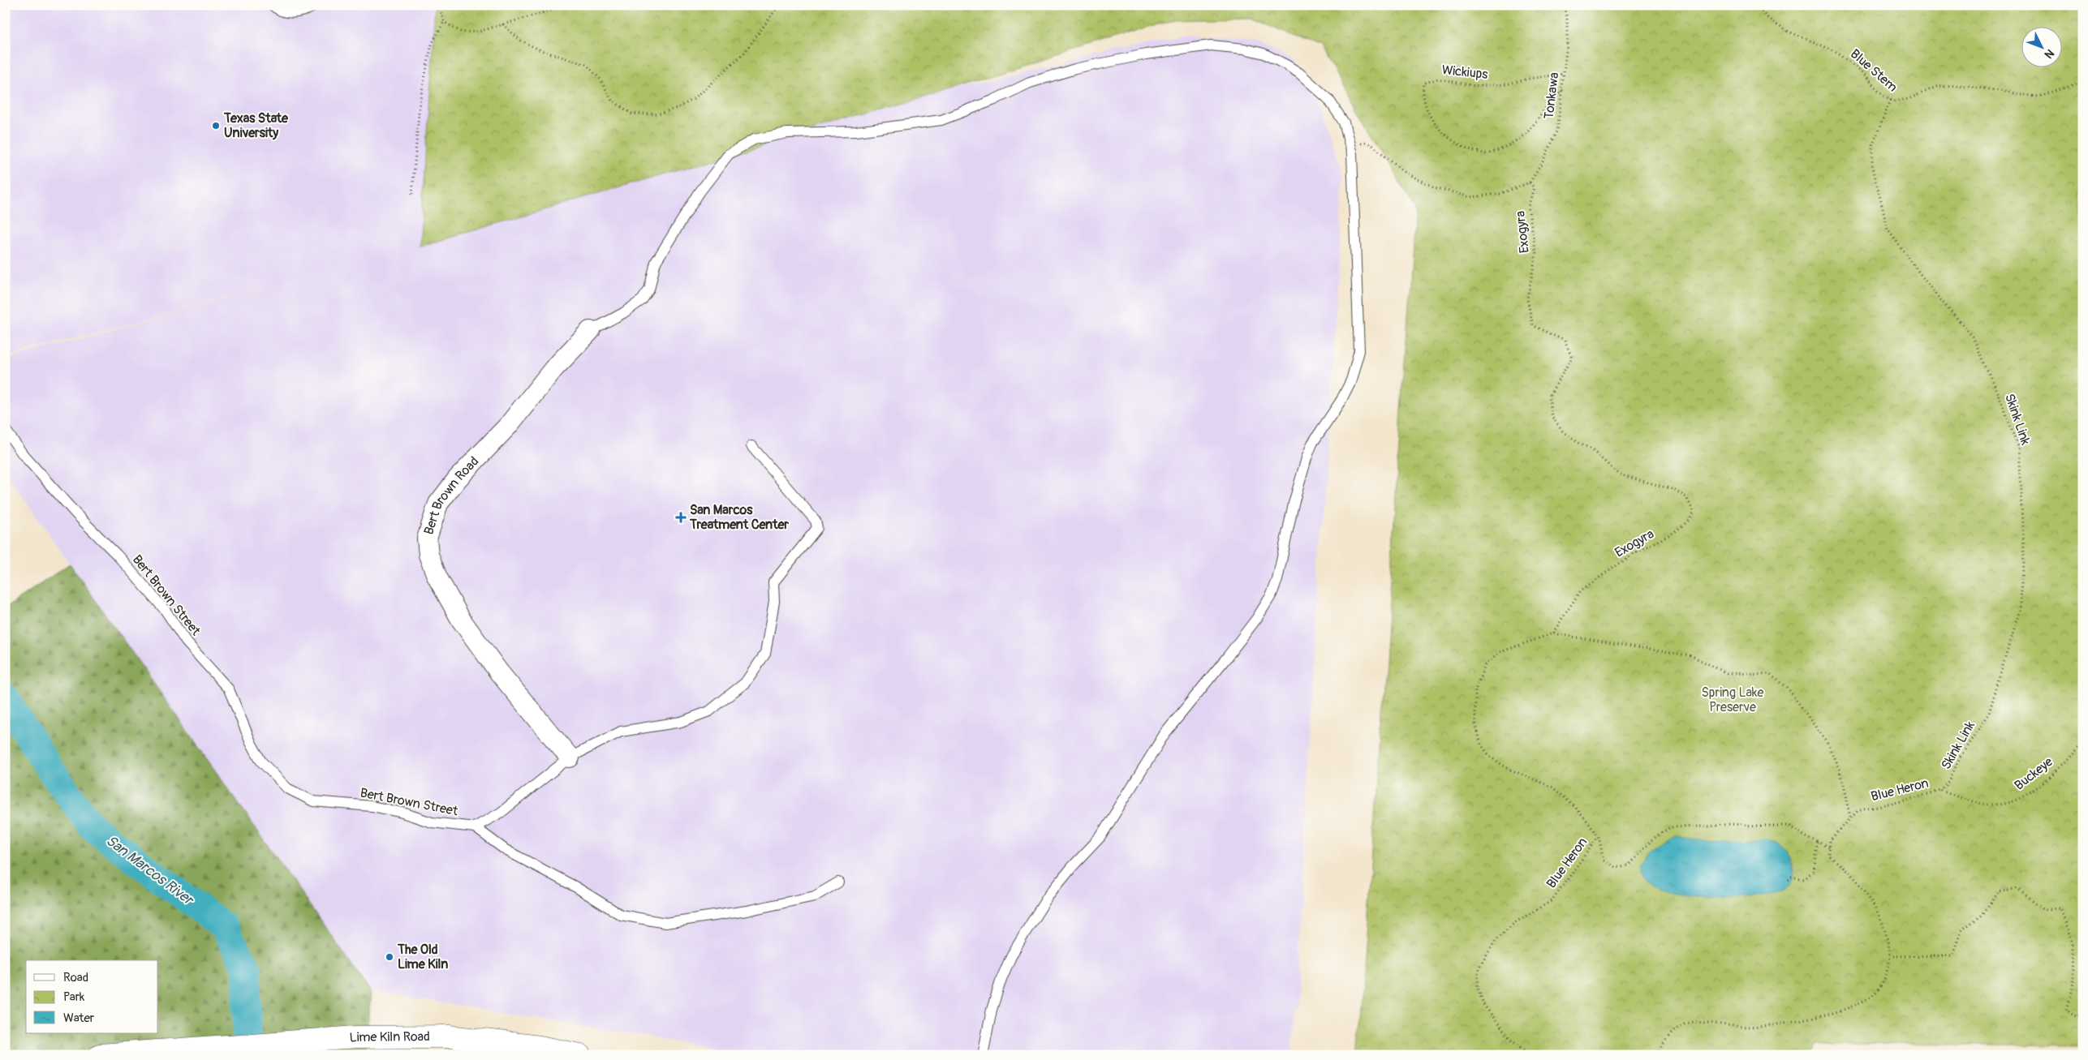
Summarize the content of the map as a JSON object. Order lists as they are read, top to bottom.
{
  "streets": {
    "street": ["Bert Brown Road", "Lime Kiln Road"],
    "lane": ["Bert Brown Street"],
    "path": [
      "Blue Stem",
      "Wickiups",
      "Tonkawa",
      "Exogyra",
      "Skink Link",
      "Buckeye",
      "Blue Heron"
    ]
  },
  "crossings": [
    ["Blue Stem", "Skink Link"],
    ["Wickiups", "Tonkawa"],
    ["Tonkawa", "Exogyra"],
    ["Exogyra", "Blue Heron"],
    ["Skink Link", "Buckeye"],
    ["Skink Link", "Blue Heron"],
    ["Buckeye", "Blue Heron"]
  ],
  "water": ["San Marcos River"],
  "parks": ["Spring Lake Preserve"],
  "places": {
    "other": ["Texas State University", "The Old Lime Kiln"],
    "health": ["San Marcos Treatment Center"]
  },
  "legend": ["Road", "Park", "Water"],
  "north": "bottom right"
}
